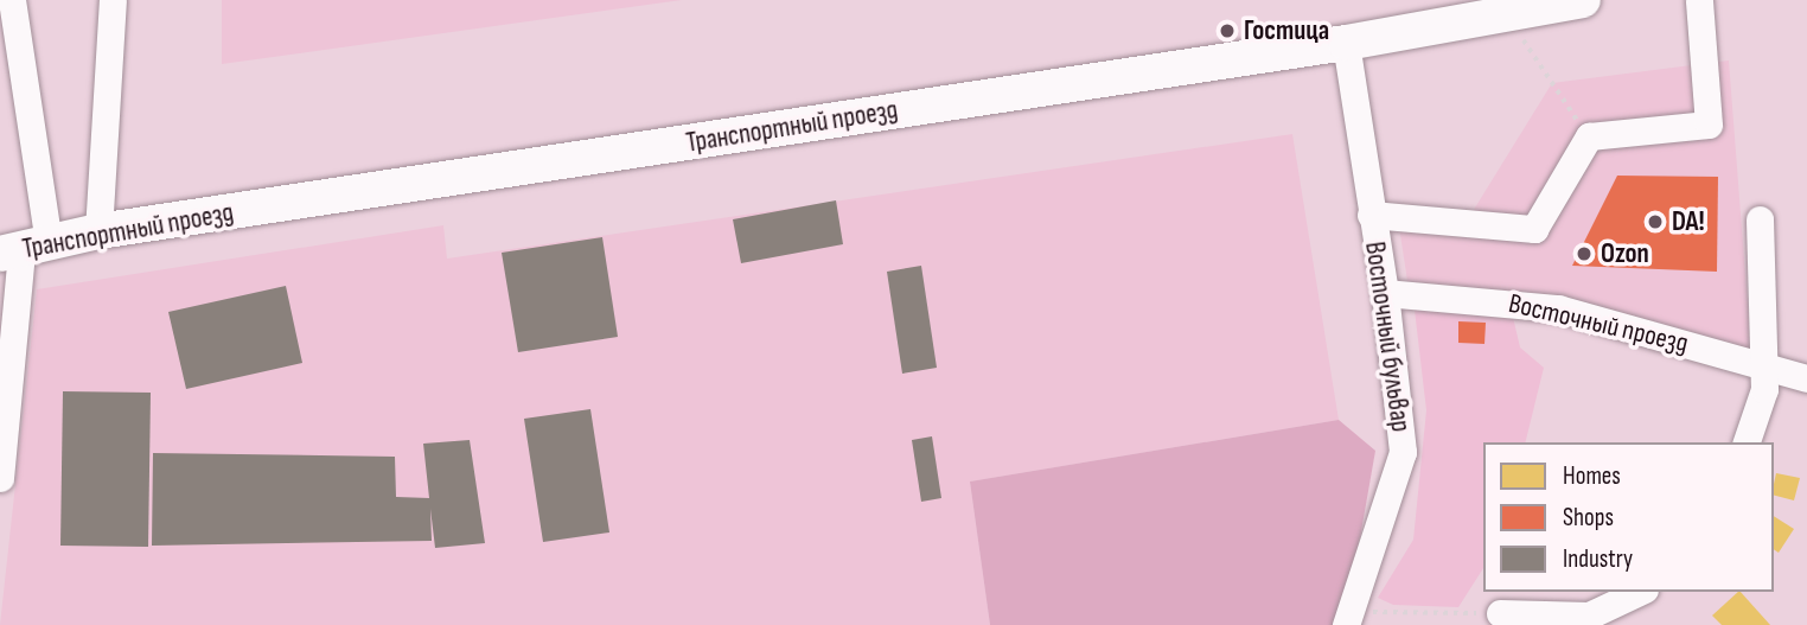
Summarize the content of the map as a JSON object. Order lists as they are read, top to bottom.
{
  "streets": {
    "main road": ["Транспортный проезд"],
    "street": ["Восточный проезд", "Восточный бульвар"]
  },
  "crossings": [
    ["Транспортный проезд", "Восточный бульвар"],
    ["Восточный проезд", "Восточный бульвар"]
  ],
  "places": ["Гостица", "DA!", "Ozon"],
  "legend": ["Homes", "Shops", "Industry"]
}
